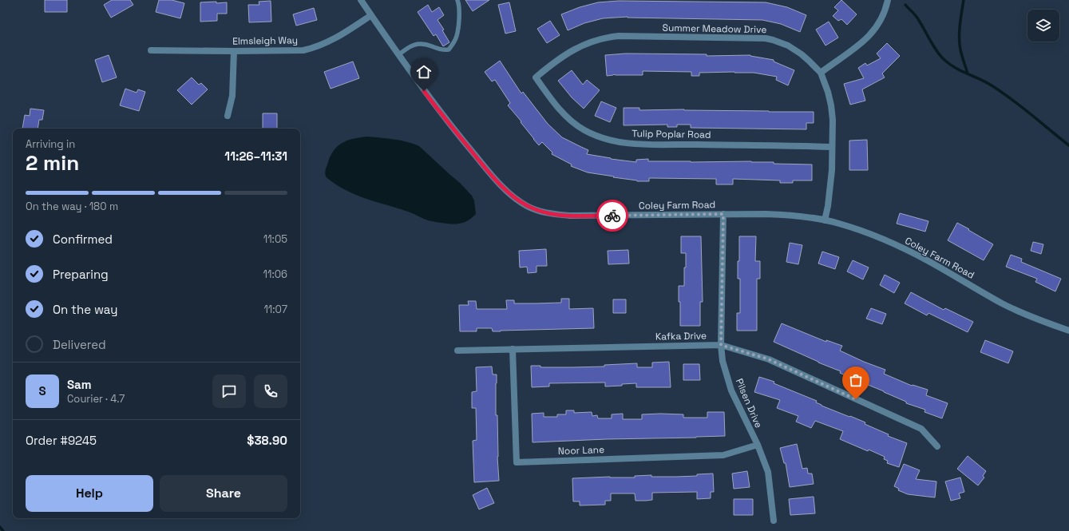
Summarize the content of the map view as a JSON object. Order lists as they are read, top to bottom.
{
  "streets": {
    "street": [
      "Summer Meadow Drive",
      "Elmsleigh Way",
      "Tulip Poplar Road",
      "Coley Farm Road",
      "Kafka Drive",
      "Pilsen Drive",
      "Noor Lane"
    ]
  },
  "crossings": [
    ["Summer Meadow Drive", "Tulip Poplar Road"],
    ["Summer Meadow Drive", "Coley Farm Road"],
    ["Elmsleigh Way", "Coley Farm Road"],
    ["Coley Farm Road", "Pilsen Drive"],
    ["Kafka Drive", "Pilsen Drive"],
    ["Kafka Drive", "Noor Lane"],
    ["Pilsen Drive", "Noor Lane"]
  ],
  "page": {
    "heading": ["2 min", "Arriving in", "11:26–11:31"],
    "panel": [
      "Sam",
      "Courier · 4.7",
      "Order #9245",
      "$38.90"
    ],
    "bar": "On the way · 180 m",
    "list": [
      ["Confirmed", "11:05"],
      ["Preparing", "11:06"],
      ["On the way", "11:07"],
      "Delivered"
    ],
    "round": "S",
    "buttons": ["Help", "Share"]
  }
}
